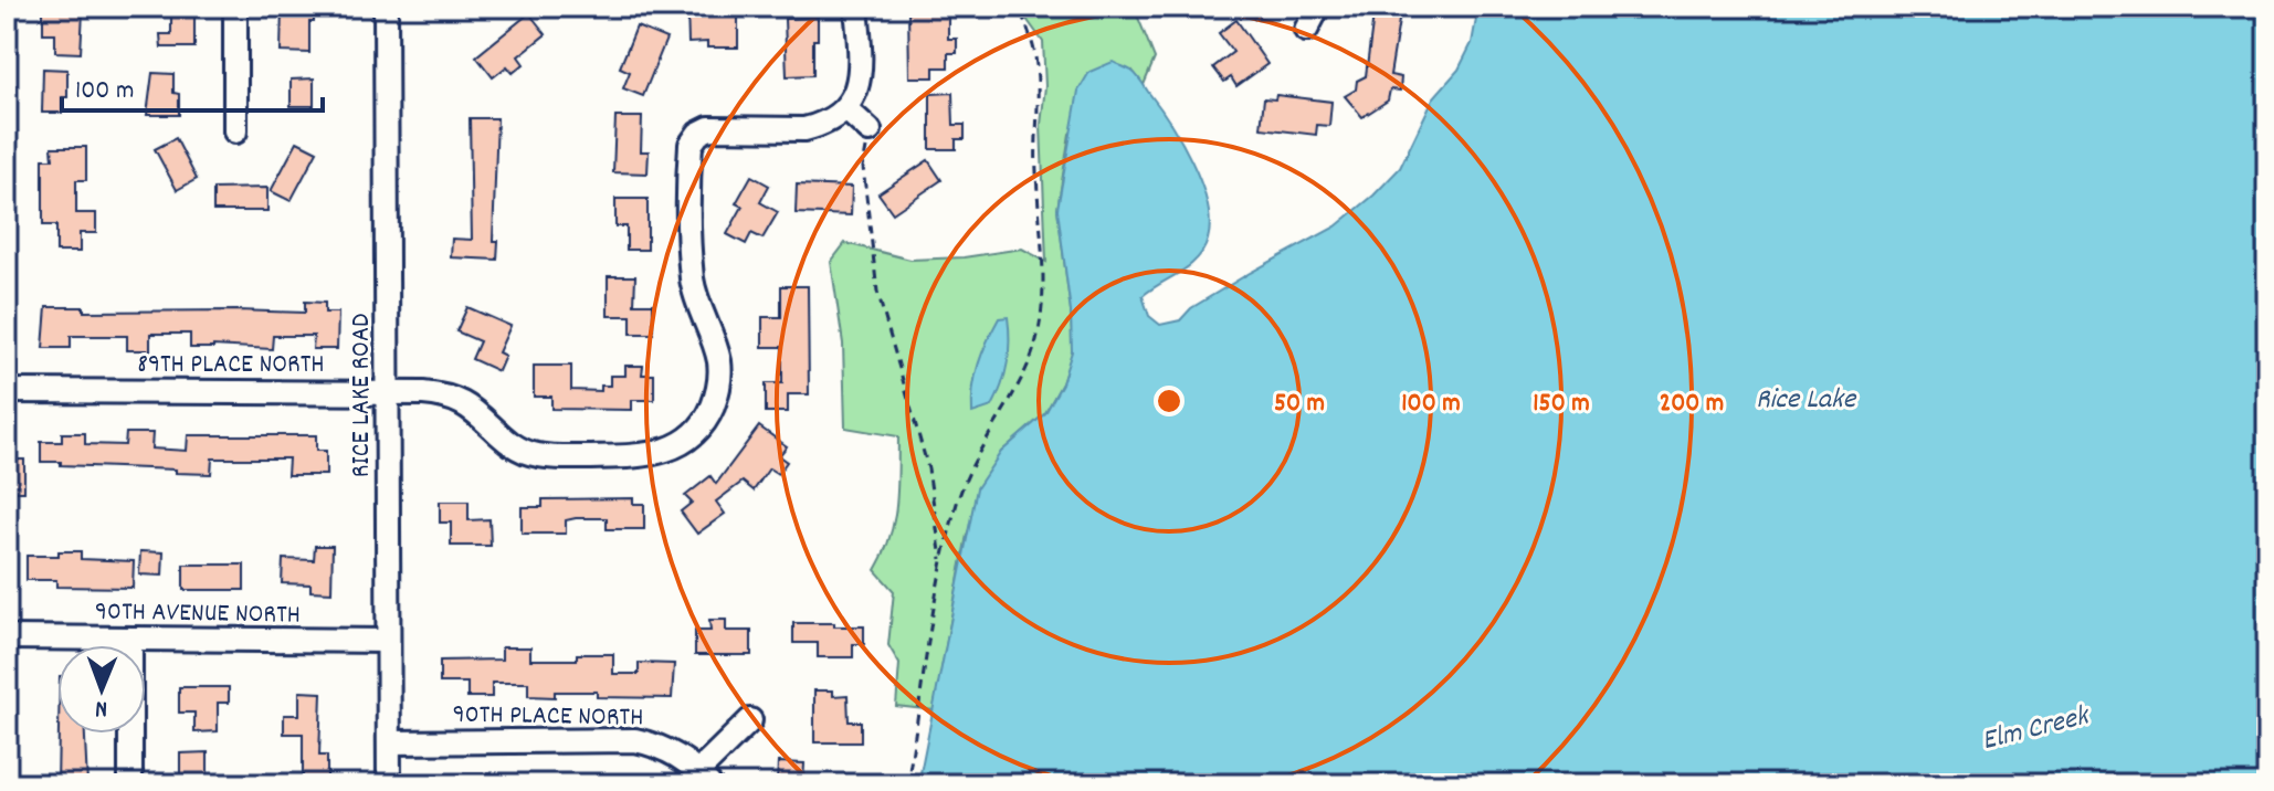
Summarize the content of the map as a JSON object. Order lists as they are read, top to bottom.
{
  "streets": {
    "street": [
      "89TH PLACE NORTH",
      "RICE LAKE ROAD",
      "90TH AVENUE NORTH",
      "90TH PLACE NORTH"
    ]
  },
  "crossings": [
    ["89TH PLACE NORTH", "RICE LAKE ROAD"],
    ["RICE LAKE ROAD", "90TH AVENUE NORTH"],
    ["RICE LAKE ROAD", "90TH PLACE NORTH"]
  ],
  "water": ["Rice Lake", "Elm Creek"],
  "scale_bar": "100 m",
  "north": "bottom",
  "rings": [
    "50 m",
    "100 m",
    "150 m",
    "200 m"
  ]
}
